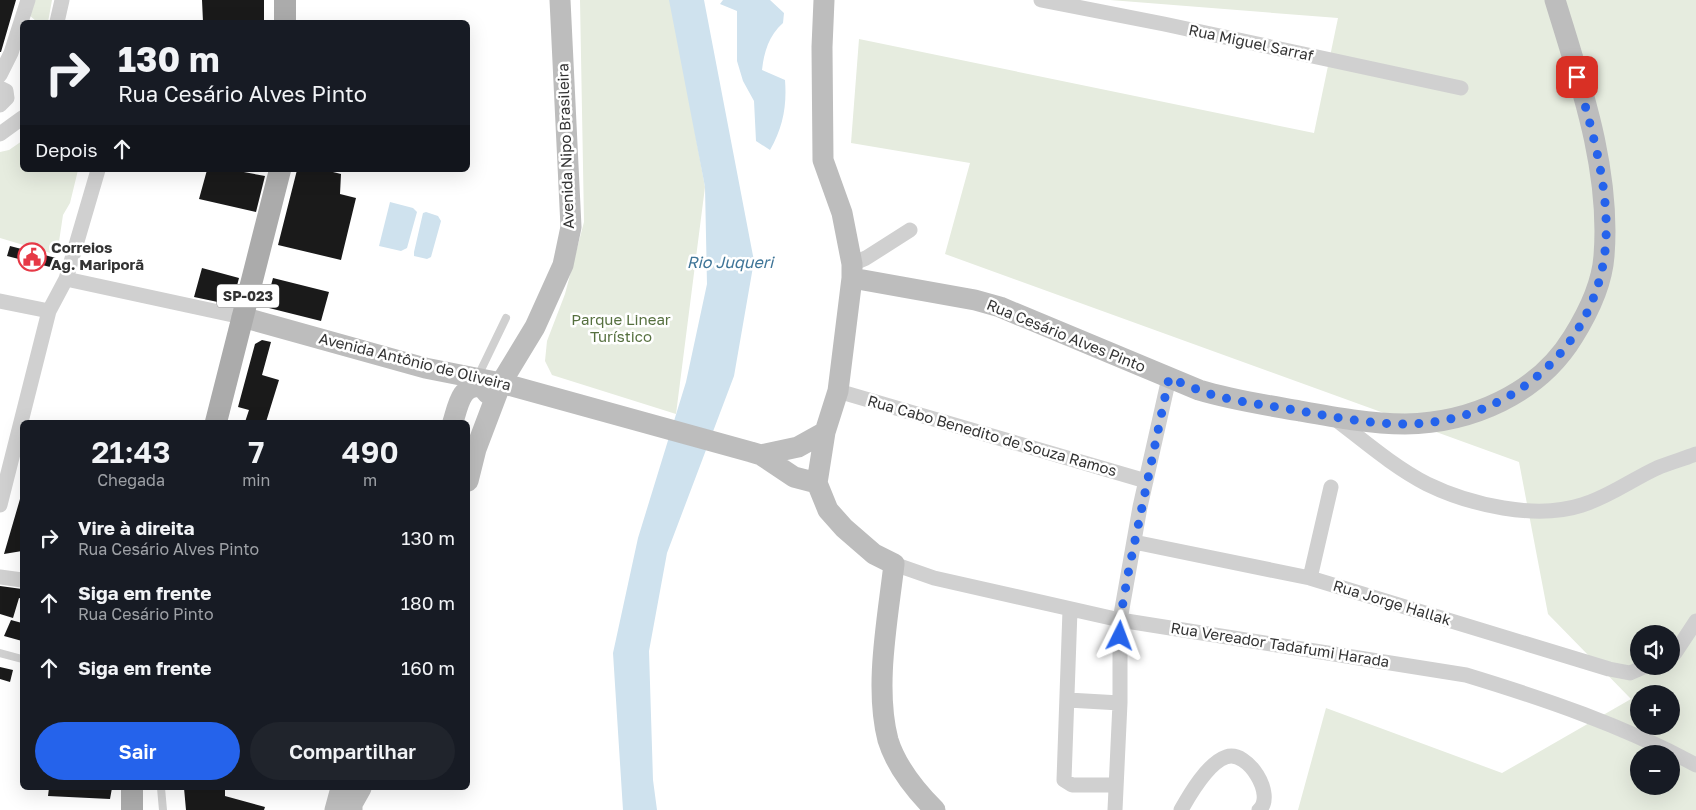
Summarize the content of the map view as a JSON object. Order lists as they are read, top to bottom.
{
  "streets": {
    "main road": ["SP-023"],
    "street": [
      "Rua Miguel Sarraf",
      "Avenida Nipo Brasileira",
      "Rua Cesário Alves Pinto",
      "Avenida Antônio de Oliveira",
      "Rua Cabo Benedito de Souza Ramos",
      "Rua Jorge Hallak",
      "Rua Vereador Tadafumi Harada"
    ]
  },
  "crossings": [
    ["Avenida Nipo Brasileira", "Avenida Antônio de Oliveira"],
    ["SP-023", "Avenida Antônio de Oliveira"]
  ],
  "water": ["Rio Juqueri"],
  "parks": ["Parque Linear Turístico"],
  "places": {
    "public building": ["Correios Ag. Mariporã"]
  },
  "page": {
    "turn": ["130 m", "Rua Cesário Alves Pinto"],
    "then": "Depois",
    "eta": [
      "21:43",
      "Chegada",
      "7",
      "min",
      "490",
      "m"
    ],
    "list": [
      {
        "name": "Vire à direita",
        "note": "Rua Cesário Alves Pinto",
        "value": "130 m"
      },
      {
        "name": "Siga em frente",
        "note": "Rua Cesário Pinto",
        "value": "180 m"
      },
      {
        "name": "Siga em frente",
        "value": "160 m"
      }
    ],
    "map_buttons": ["+", "−"],
    "buttons": ["Sair", "Compartilhar"]
  }
}
